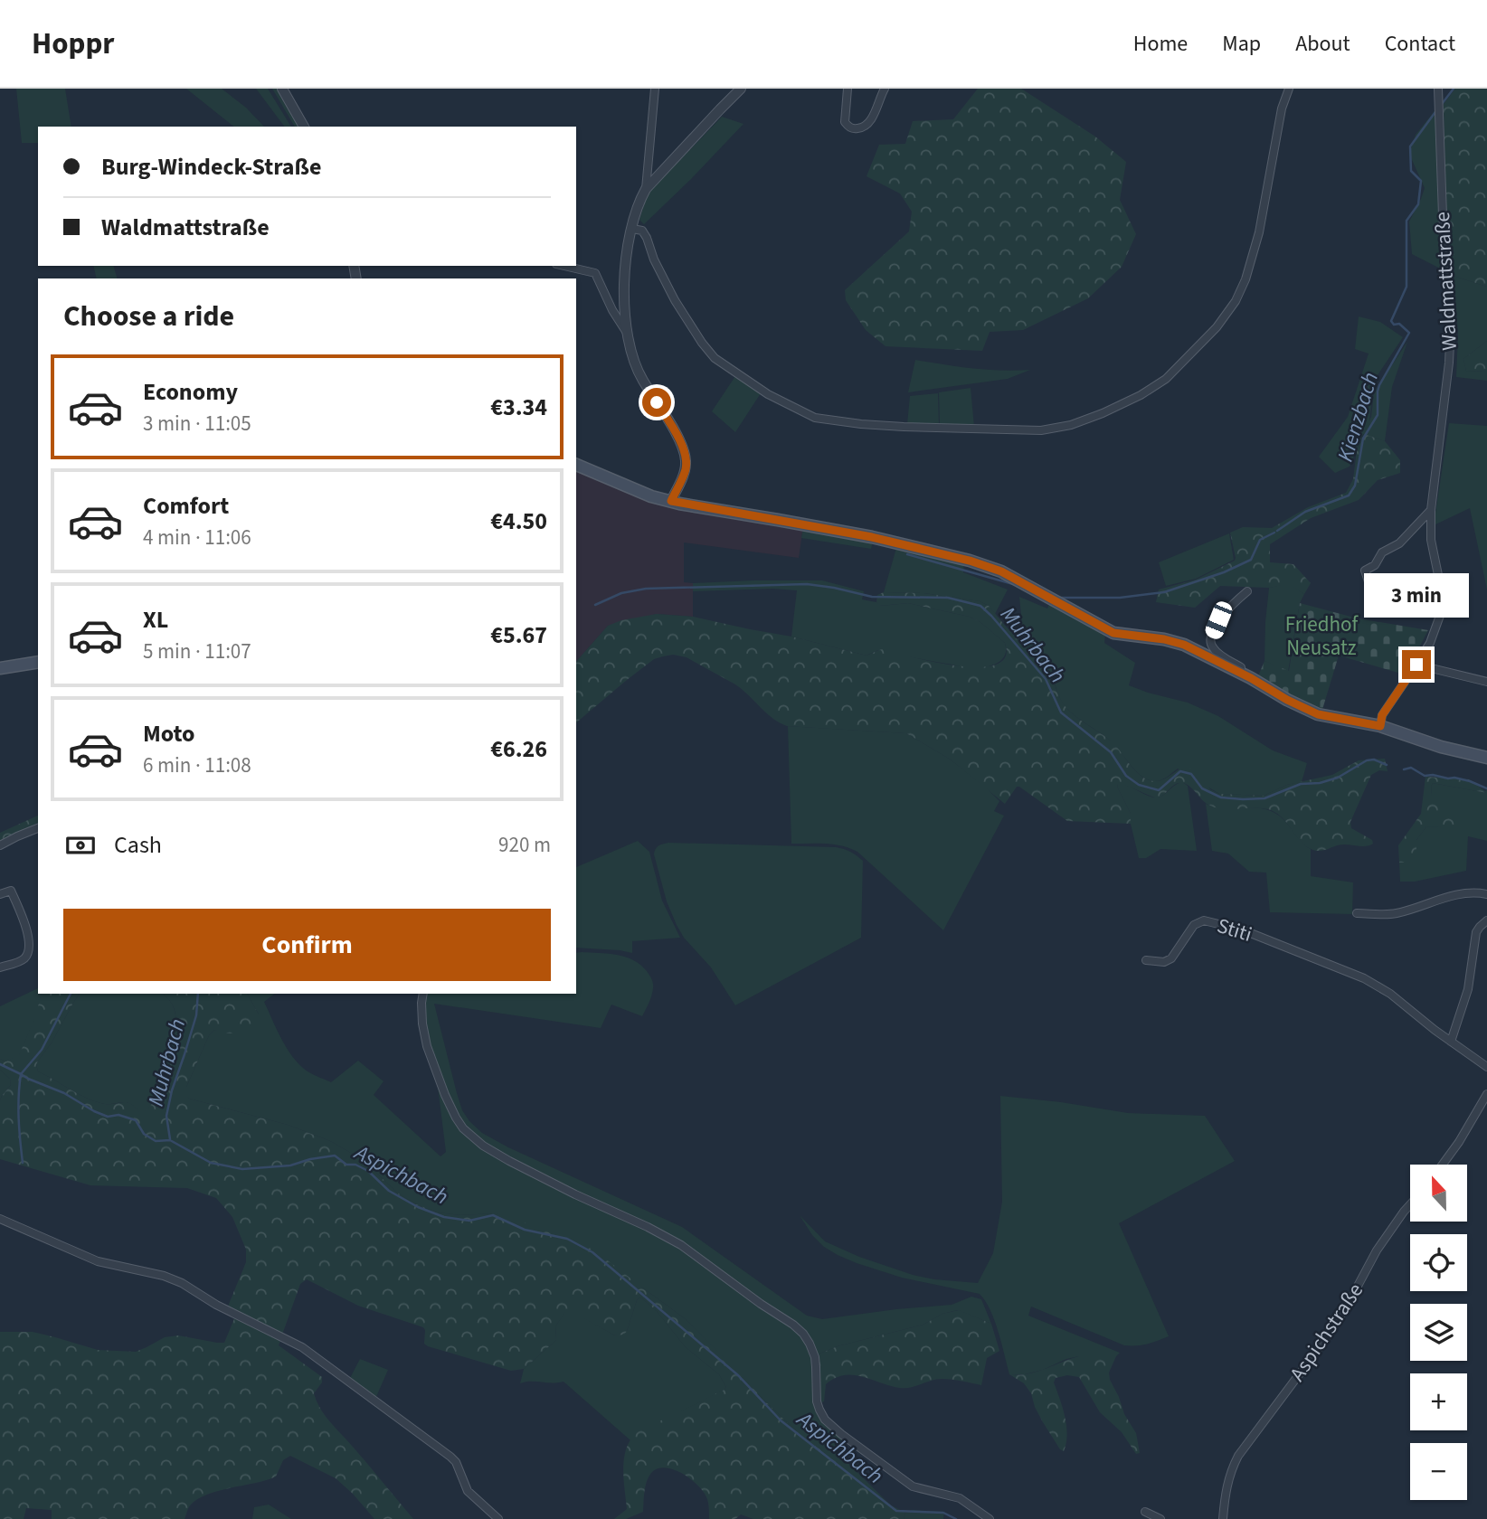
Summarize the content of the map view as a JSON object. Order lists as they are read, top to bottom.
{
  "streets": {
    "street": ["Waldmattstraße", "Stiti", "Aspichstraße"]
  },
  "water": ["Kienzbach", "Muhrbach", "Aspichbach"],
  "parks": ["Friedhof Neusatz"],
  "north": "top",
  "page": {
    "header": "Hoppr",
    "nav": [
      "Home",
      "Map",
      "About",
      "Contact"
    ],
    "banner": ["Burg-Windeck-Straße", "Waldmattstraße"],
    "heading": "Choose a ride",
    "list": [
      {
        "name": "Economy",
        "note": "3 min · 11:05",
        "value": "€3.34"
      },
      {
        "name": "Comfort",
        "note": "4 min · 11:06",
        "value": "€4.50"
      },
      {
        "name": "XL",
        "note": "5 min · 11:07",
        "value": "€5.67"
      },
      {
        "name": "Moto",
        "note": "6 min · 11:08",
        "value": "€6.26"
      }
    ],
    "bubble": "3 min",
    "pay": ["Cash", "920 m"],
    "buttons": "Confirm",
    "map_buttons": ["+", "−"]
  }
}
